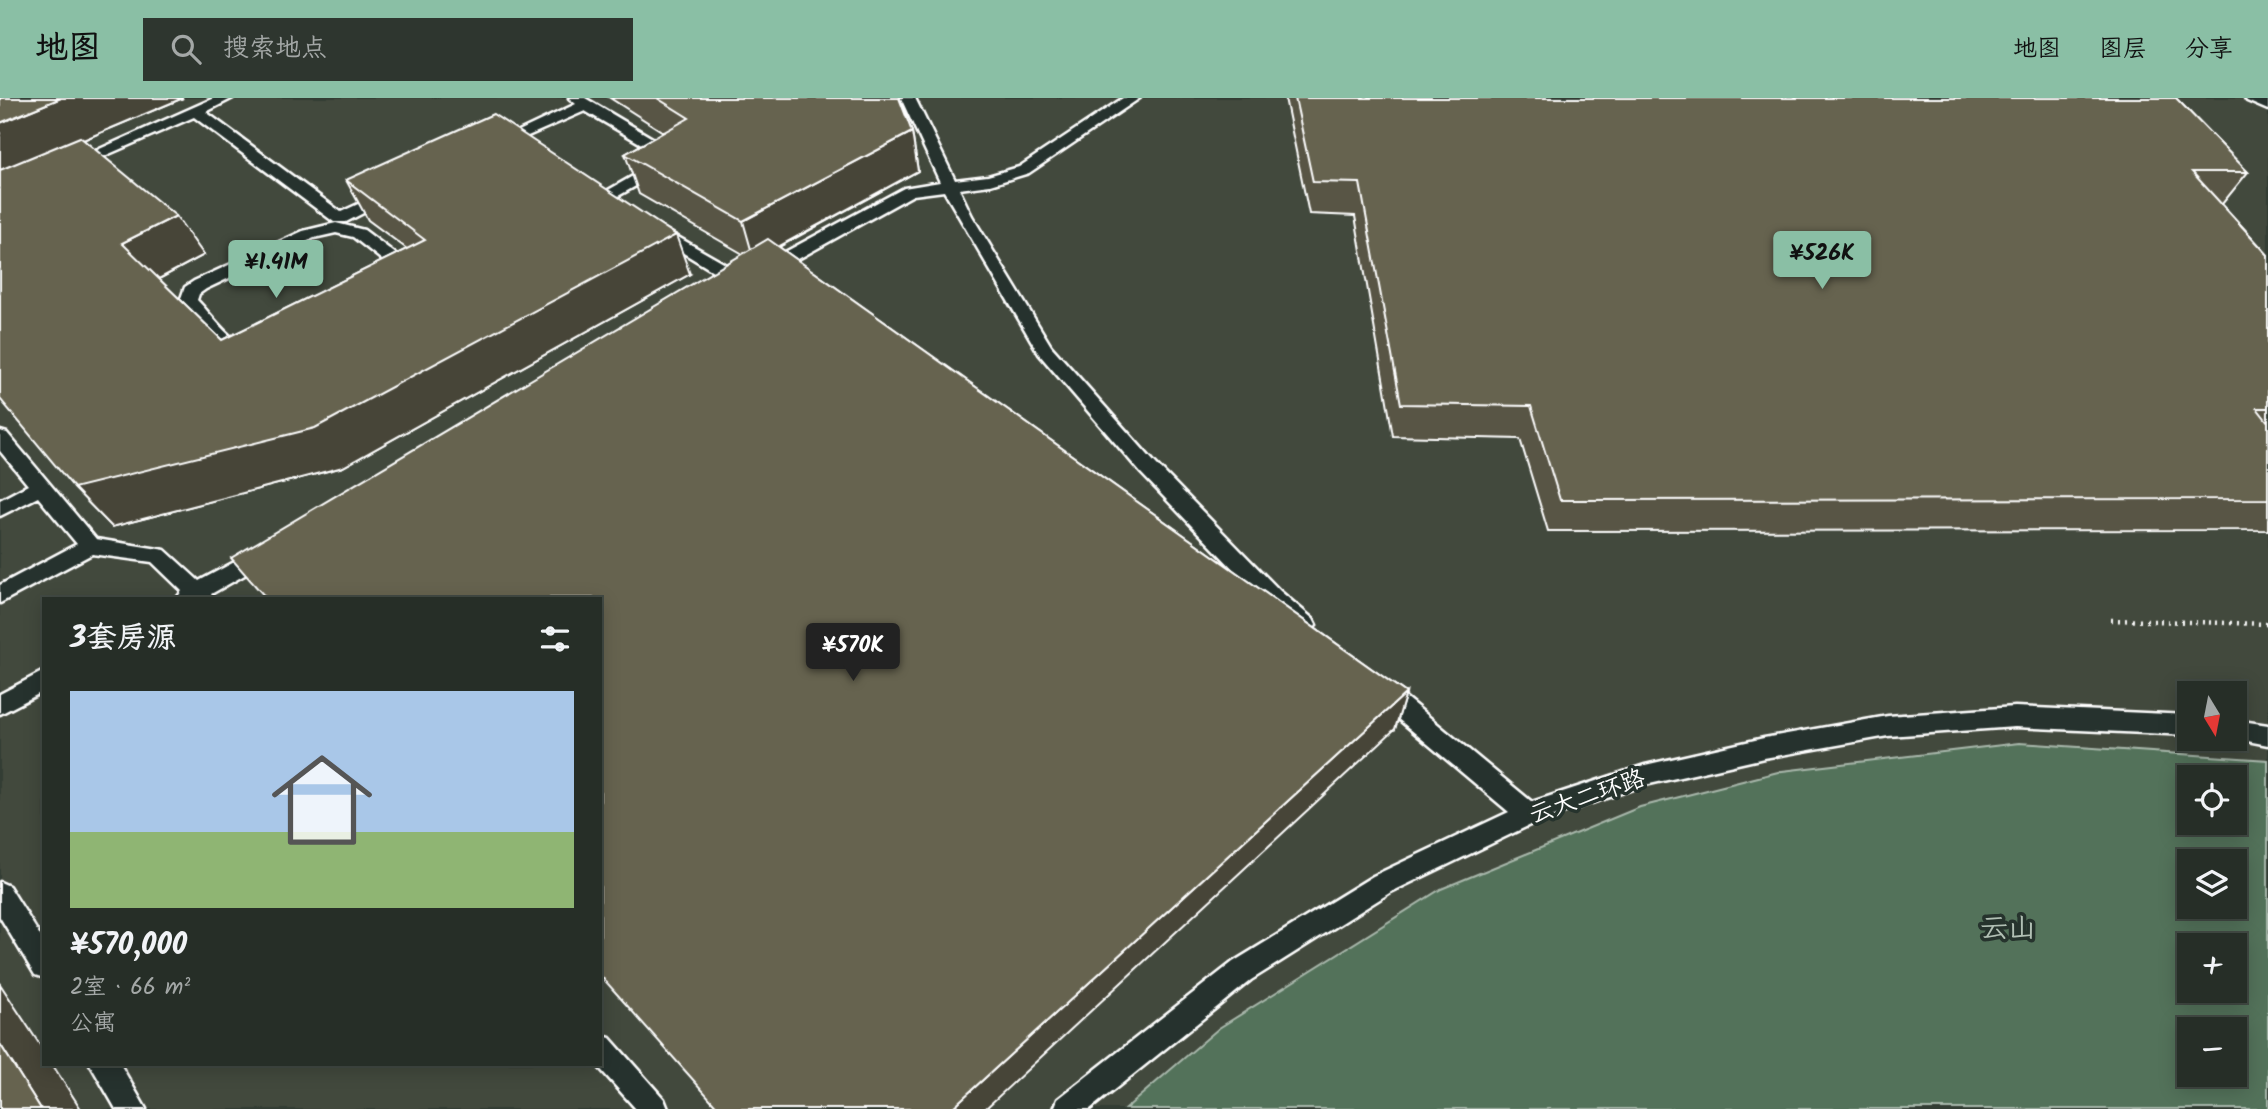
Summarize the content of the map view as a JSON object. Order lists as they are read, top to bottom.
{
  "streets": {
    "lane": ["云大二环路"]
  },
  "parks": ["云山"],
  "north": "bottom",
  "page": {
    "header": "地图",
    "search": "搜索地点",
    "nav": ["地图", "图层", "分享"],
    "price": ["¥526K", "¥1.41M", "¥570K"],
    "heading": "3套房源",
    "map_buttons": ["+", "−"],
    "list": [
      {
        "name": "¥570,000",
        "note": "2室 · 66 m² · 公寓"
      }
    ]
  }
}
